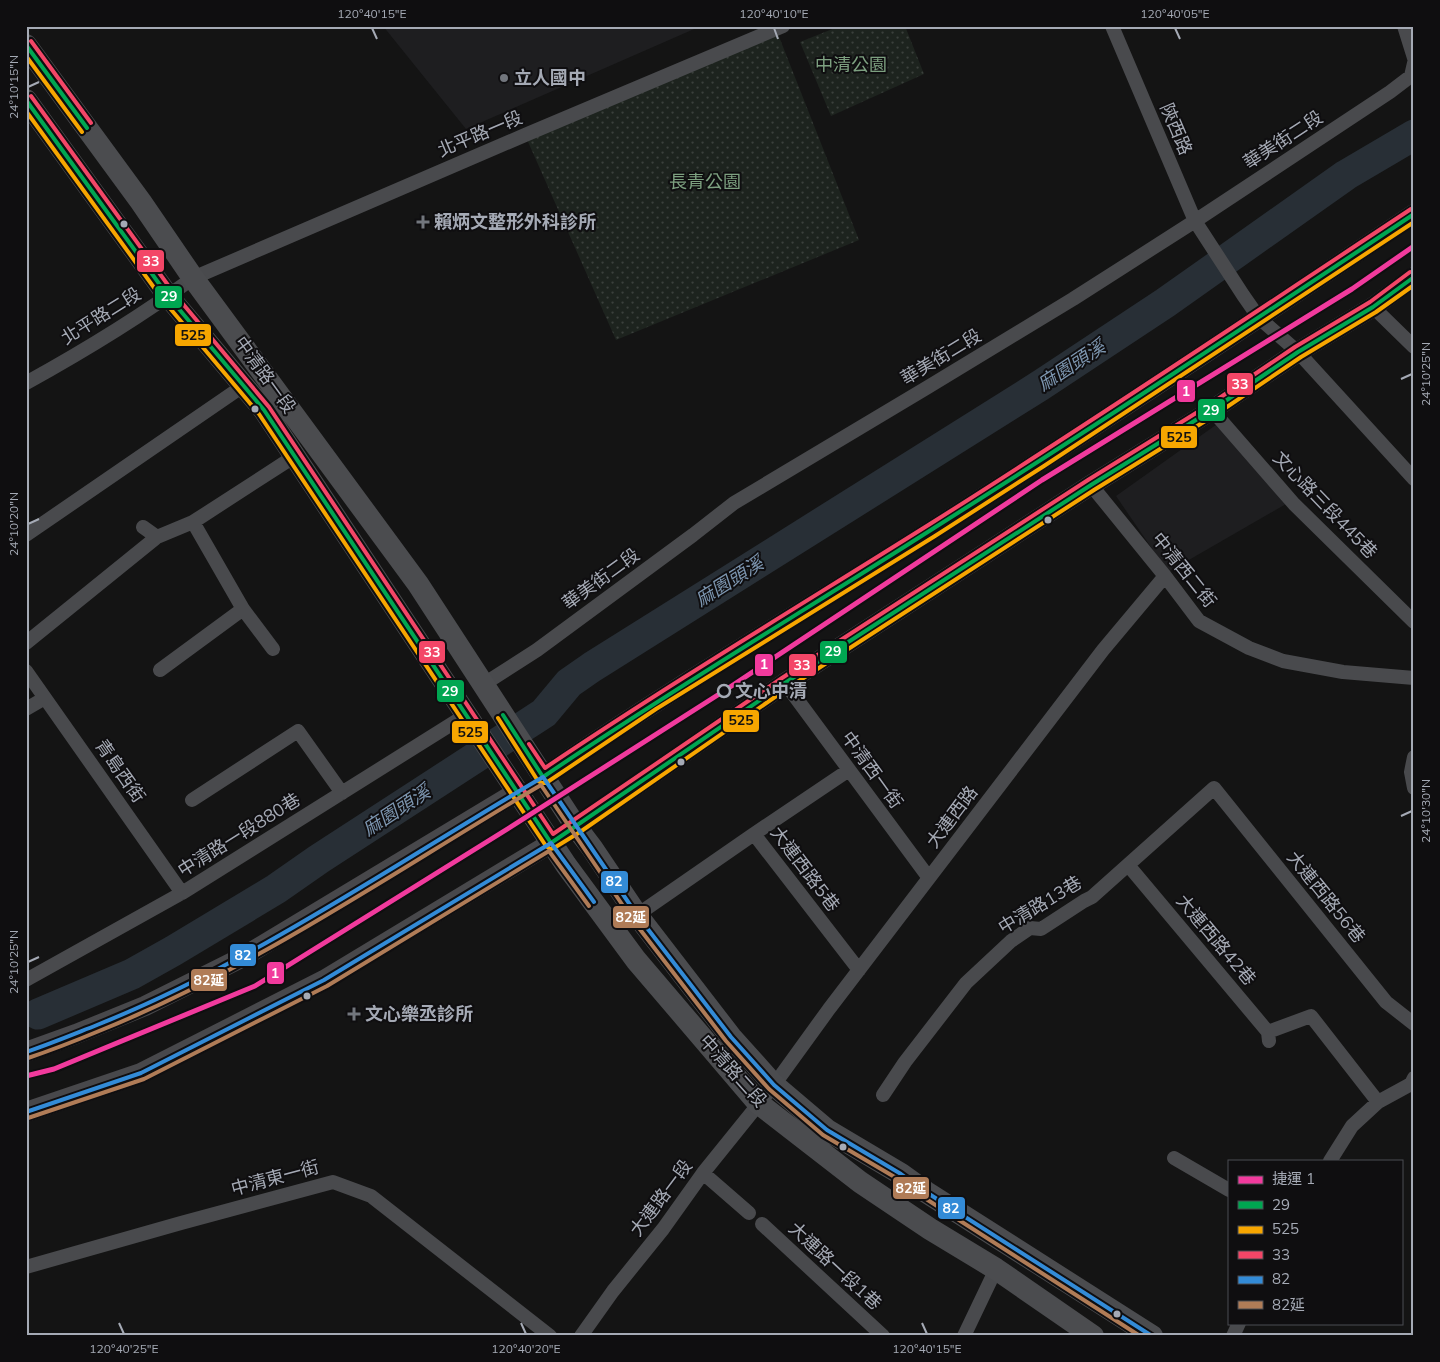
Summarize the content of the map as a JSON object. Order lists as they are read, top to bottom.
{
  "streets": {
    "main road": ["中清路一段", "中清路二段"],
    "street": [
      "陝西路",
      "北平路一段",
      "華美街二段",
      "北平路二段",
      "文心路三段445巷",
      "中清西二街",
      "中清西一街",
      "青島西街",
      "大連西路",
      "中清路一段880巷",
      "大連西路5巷",
      "大連西路56巷",
      "中清路13巷",
      "大連西路42巷",
      "中清東一街",
      "大連路一段",
      "大連路一段1巷"
    ]
  },
  "crossings": [
    ["陝西路", "華美街二段"],
    ["北平路一段", "北平路二段"],
    ["北平路一段", "中清路一段"],
    ["華美街二段", "中清路一段"],
    ["北平路二段", "中清路一段"],
    ["中清路一段", "中清路一段880巷"],
    ["中清路一段", "中清路二段"],
    ["中清西二街", "大連西路"],
    ["中清西一街", "大連西路"],
    ["中清西一街", "大連西路5巷"],
    ["青島西街", "中清路一段880巷"],
    ["大連西路", "大連西路5巷"],
    ["大連西路", "中清路二段"],
    ["大連西路", "大連路一段"],
    ["大連西路56巷", "中清路13巷"],
    ["中清路13巷", "大連西路42巷"],
    ["中清路二段", "大連路一段"]
  ],
  "water": ["麻園頭溪"],
  "parks": ["中清公園", "長青公園"],
  "places": {
    "other": ["立人國中", "文心中清"],
    "health": ["賴炳文整形外科診所", "文心樂丞診所"]
  },
  "lines": [
    "transit line 33",
    "transit line 29",
    "transit line 525",
    "metro line 1",
    "transit line 82",
    "transit line 82延"
  ],
  "legend": [
    "捷運 1",
    "29",
    "525",
    "33",
    "82",
    "82延"
  ],
  "coordinates": [
    "120°40'15\"E",
    "120°40'10\"E",
    "120°40'05\"E",
    "24°10'15\"N",
    "24°10'25\"N",
    "24°10'20\"N",
    "24°10'30\"N",
    "120°40'25\"E",
    "120°40'20\"E"
  ]
}
